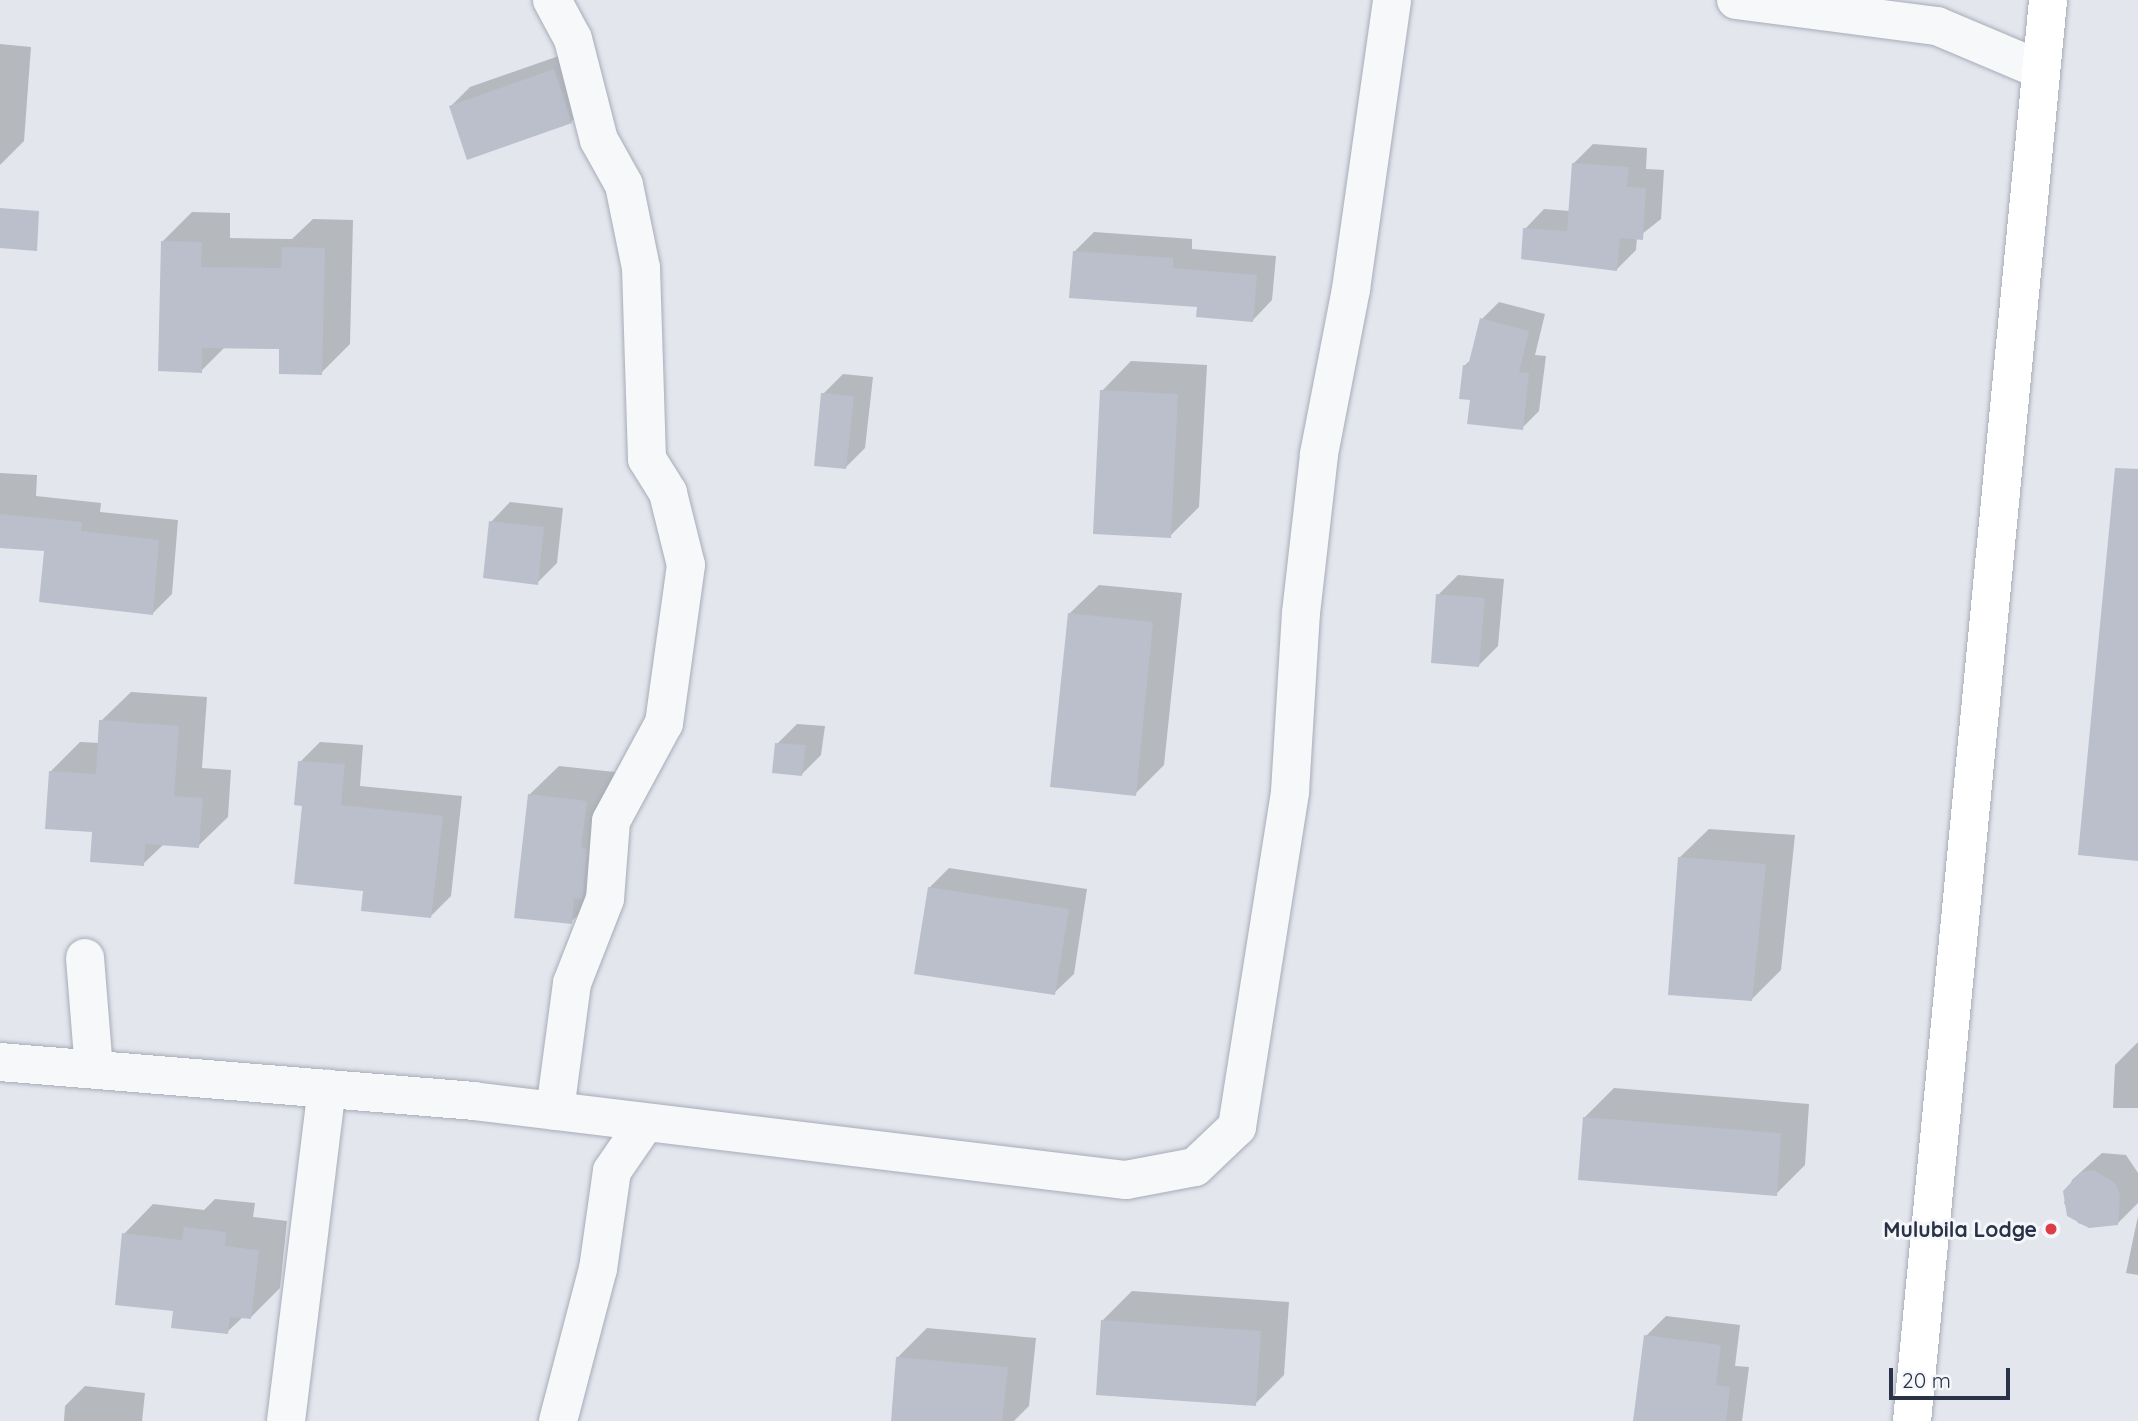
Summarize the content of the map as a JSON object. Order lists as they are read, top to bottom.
{
  "places": ["Mulubila Lodge"],
  "scale_bar": "20 m"
}
